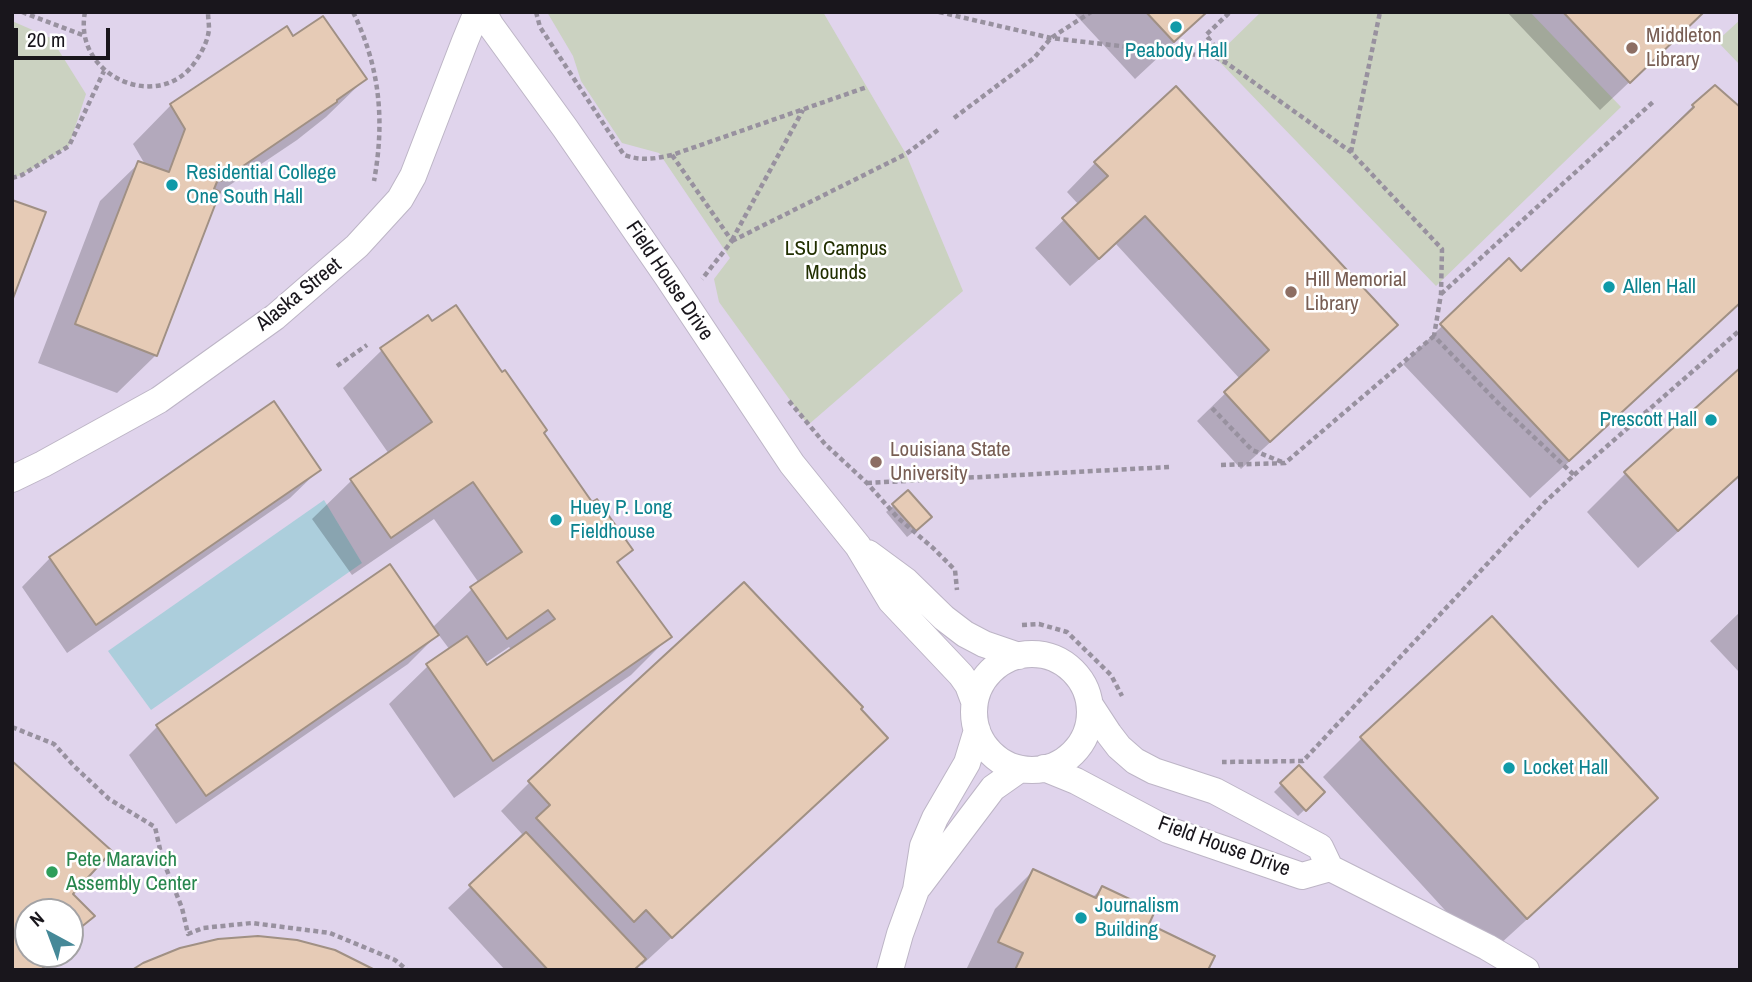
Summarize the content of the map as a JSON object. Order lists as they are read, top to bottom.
{
  "streets": {
    "street": ["Field House Drive", "Alaska Street"]
  },
  "parks": ["LSU Campus Mounds"],
  "places": [
    "Peabody Hall",
    "Middleton Library",
    "Residential College One South Hall",
    "Allen Hall",
    "Hill Memorial Library",
    "Prescott Hall",
    "Louisiana State University",
    "Huey P. Long Fieldhouse",
    "Locket Hall",
    "Pete Maravich Assembly Center",
    "Journalism Building"
  ],
  "scale_bar": "20 m",
  "north": "top left"
}
